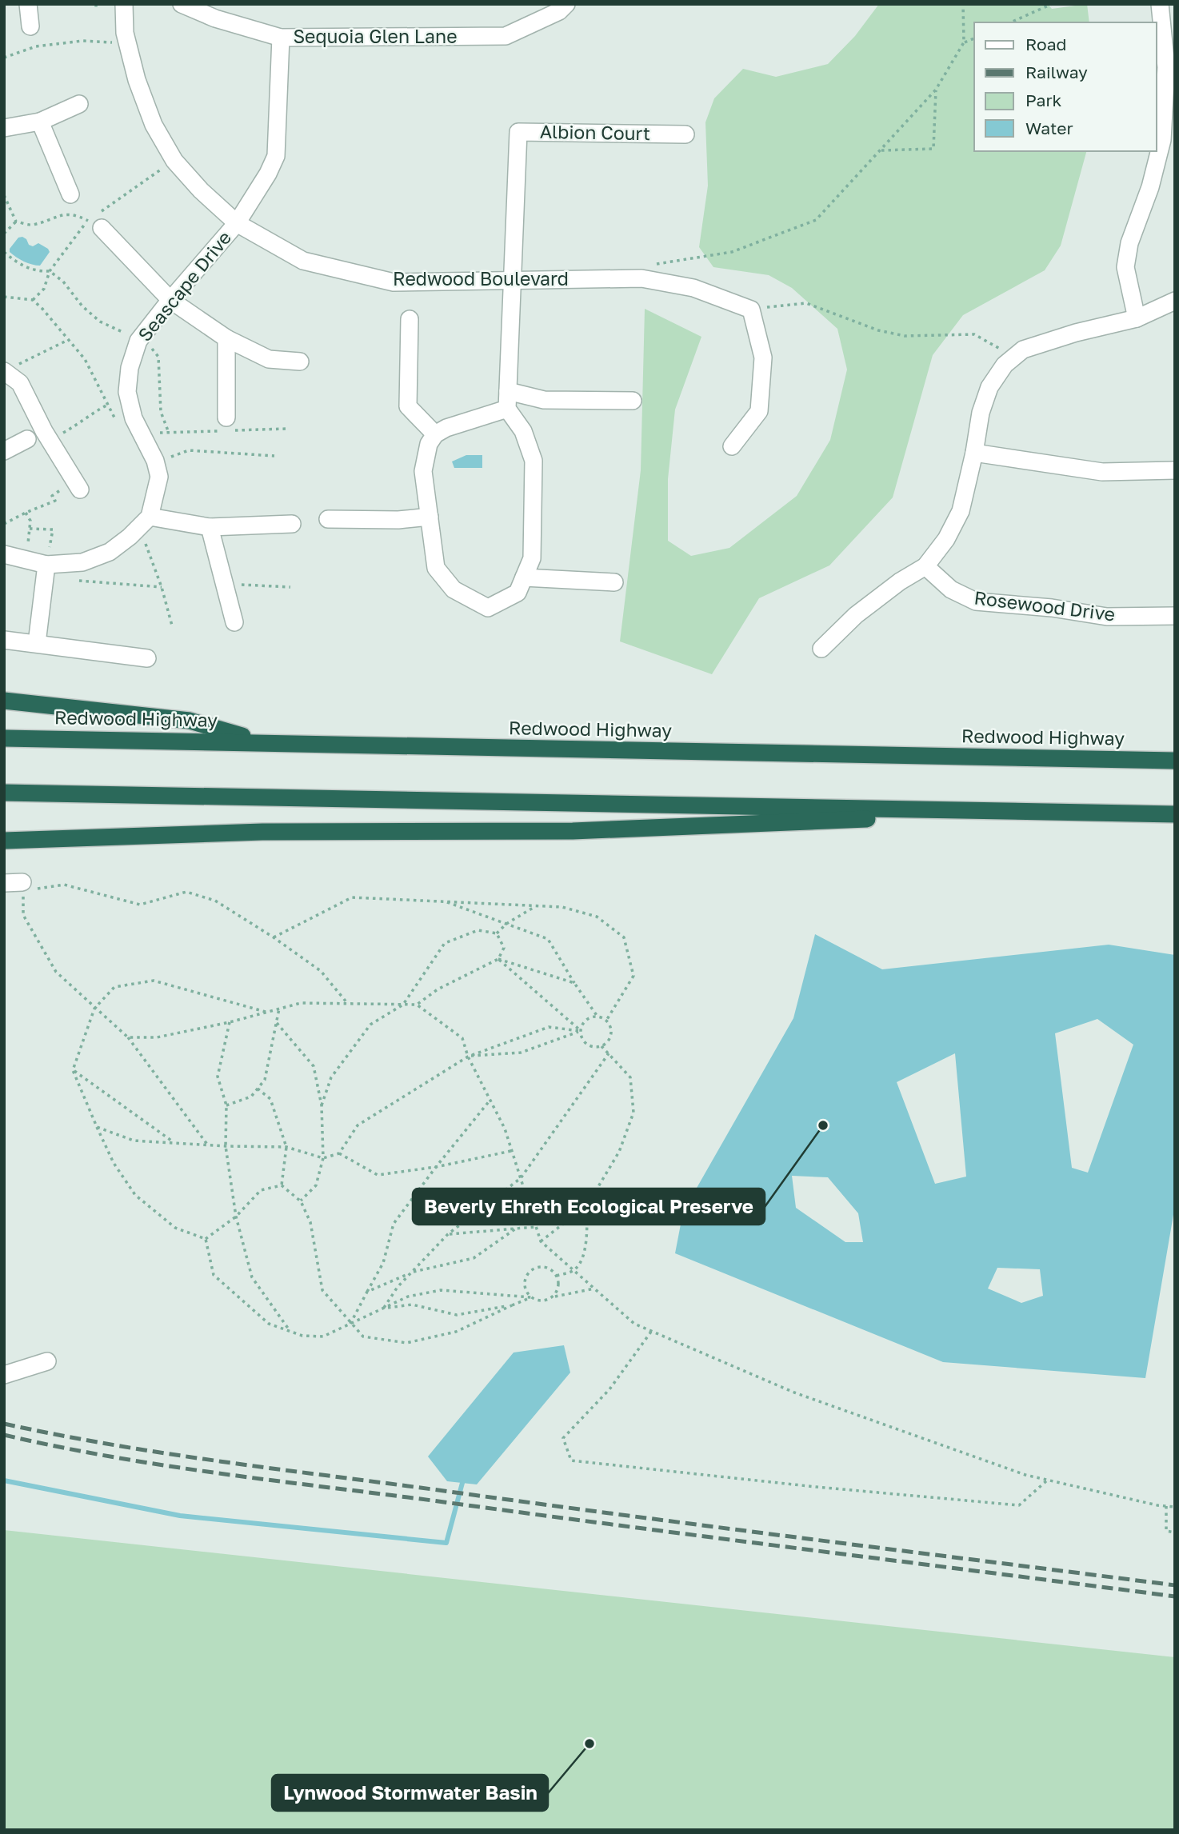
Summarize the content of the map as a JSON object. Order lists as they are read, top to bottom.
{
  "streets": {
    "highway": ["Redwood Highway"],
    "street": [
      "Sequoia Glen Lane",
      "Albion Court",
      "Redwood Boulevard",
      "Seascape Drive",
      "Rosewood Drive"
    ]
  },
  "crossings": [
    ["Sequoia Glen Lane", "Seascape Drive"],
    ["Albion Court", "Redwood Boulevard"],
    ["Redwood Boulevard", "Seascape Drive"]
  ],
  "places": ["Beverly Ehreth Ecological Preserve", "Lynwood Stormwater Basin"],
  "legend": [
    "Road",
    "Railway",
    "Park",
    "Water"
  ]
}
